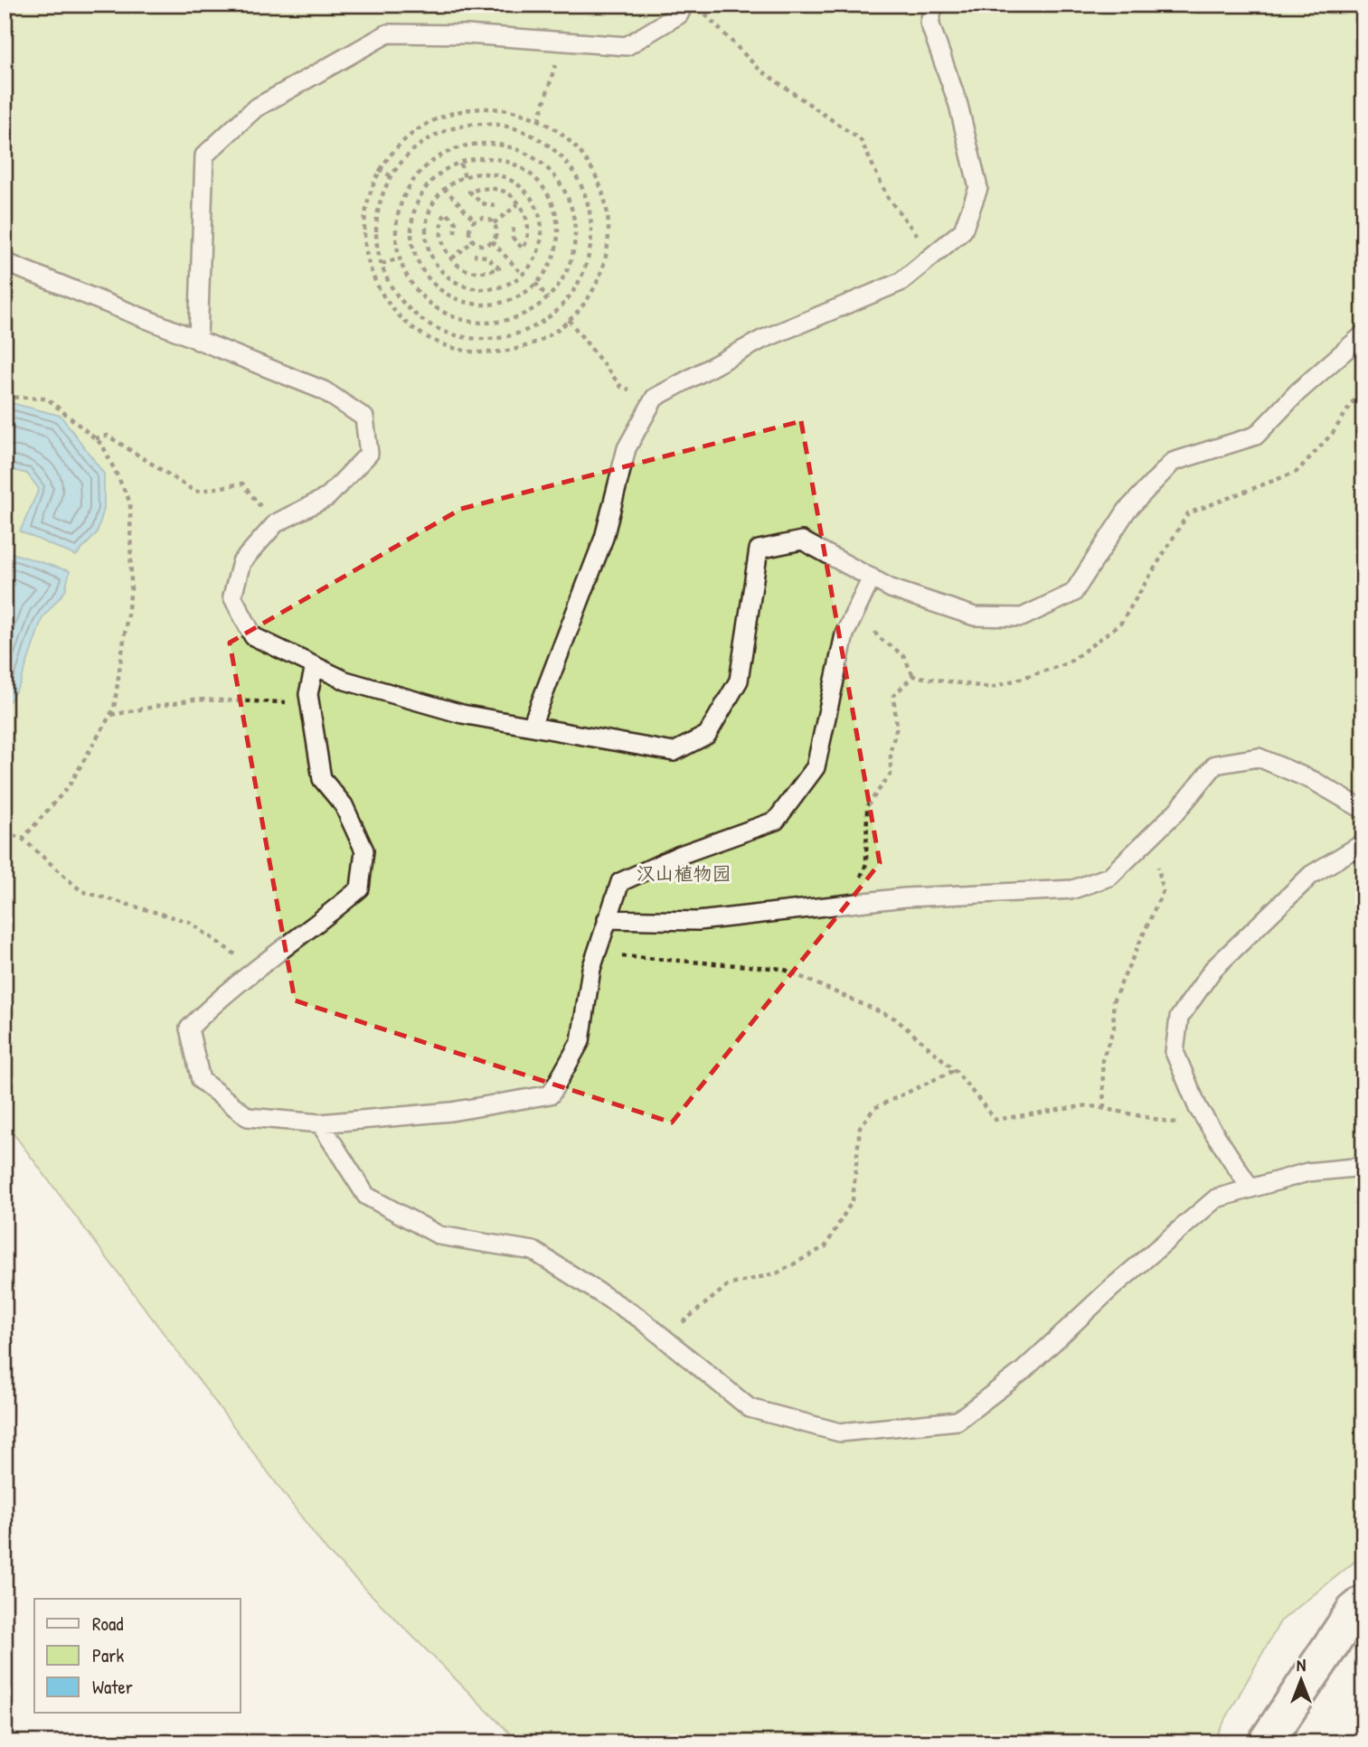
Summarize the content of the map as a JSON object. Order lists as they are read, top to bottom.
{
  "parks": ["汉山植物园"],
  "legend": ["Road", "Park", "Water"],
  "north": "top"
}
